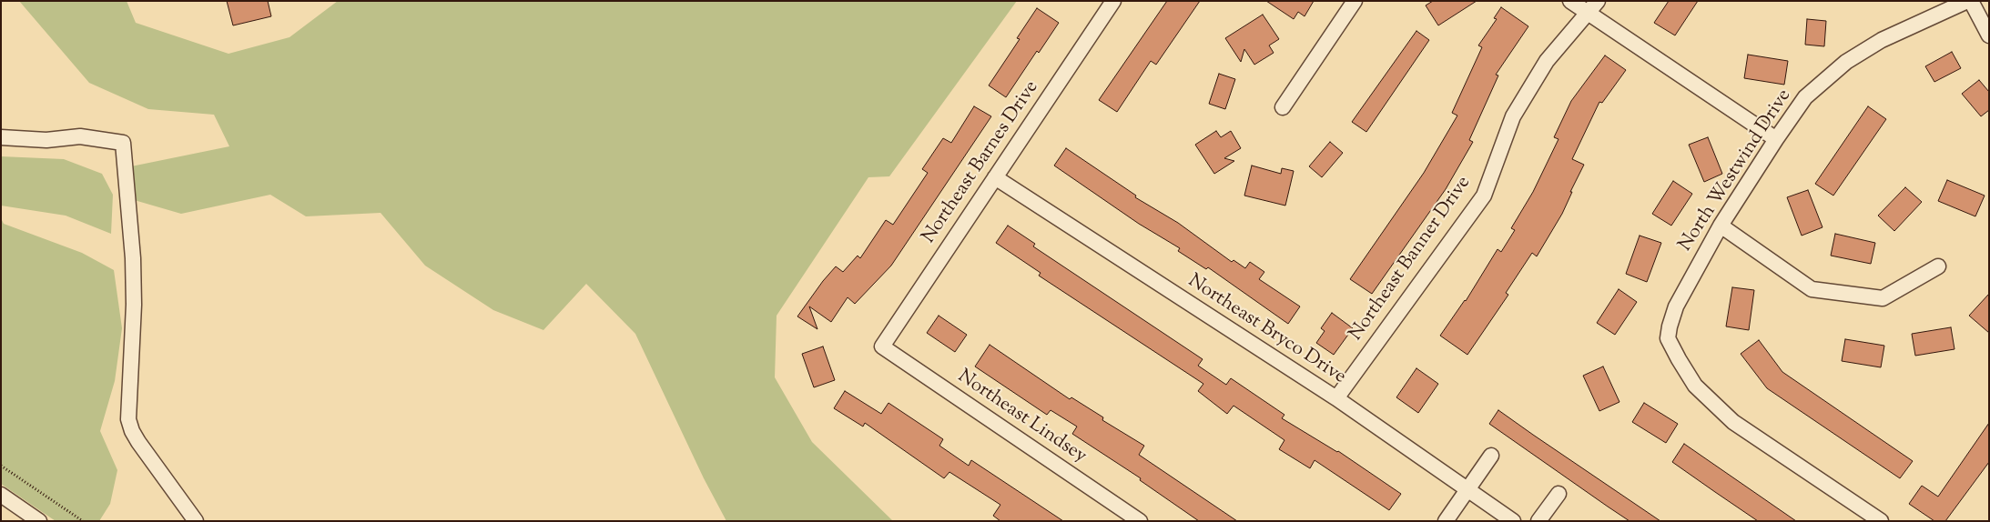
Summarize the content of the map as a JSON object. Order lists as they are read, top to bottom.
{
  "streets": {
    "street": [
      "Northeast Barnes Drive",
      "North Westwind Drive",
      "Northeast Banner Drive",
      "Northeast Bryco Drive",
      "Northeast Lindsey"
    ]
  },
  "crossings": [
    ["Northeast Barnes Drive", "Northeast Bryco Drive"],
    ["Northeast Barnes Drive", "Northeast Lindsey"],
    ["Northeast Banner Drive", "Northeast Bryco Drive"]
  ]
}
